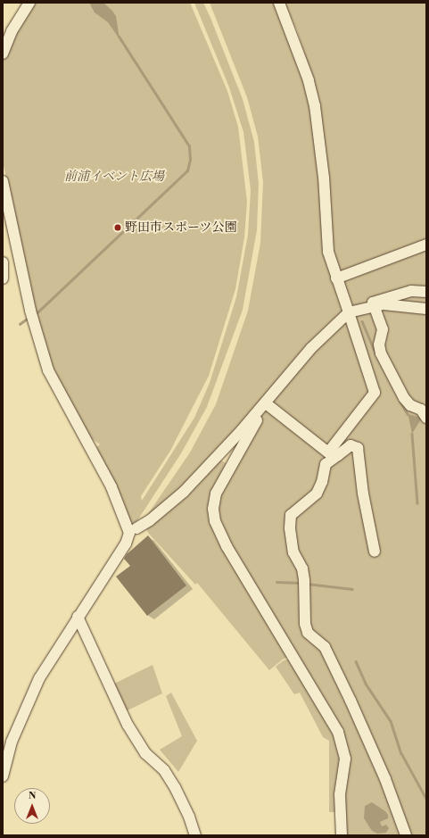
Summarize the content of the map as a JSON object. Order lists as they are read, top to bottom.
{
  "parks": ["前浦イベント広場"],
  "places": ["野田市スポーツ公園"],
  "north": "top"
}
